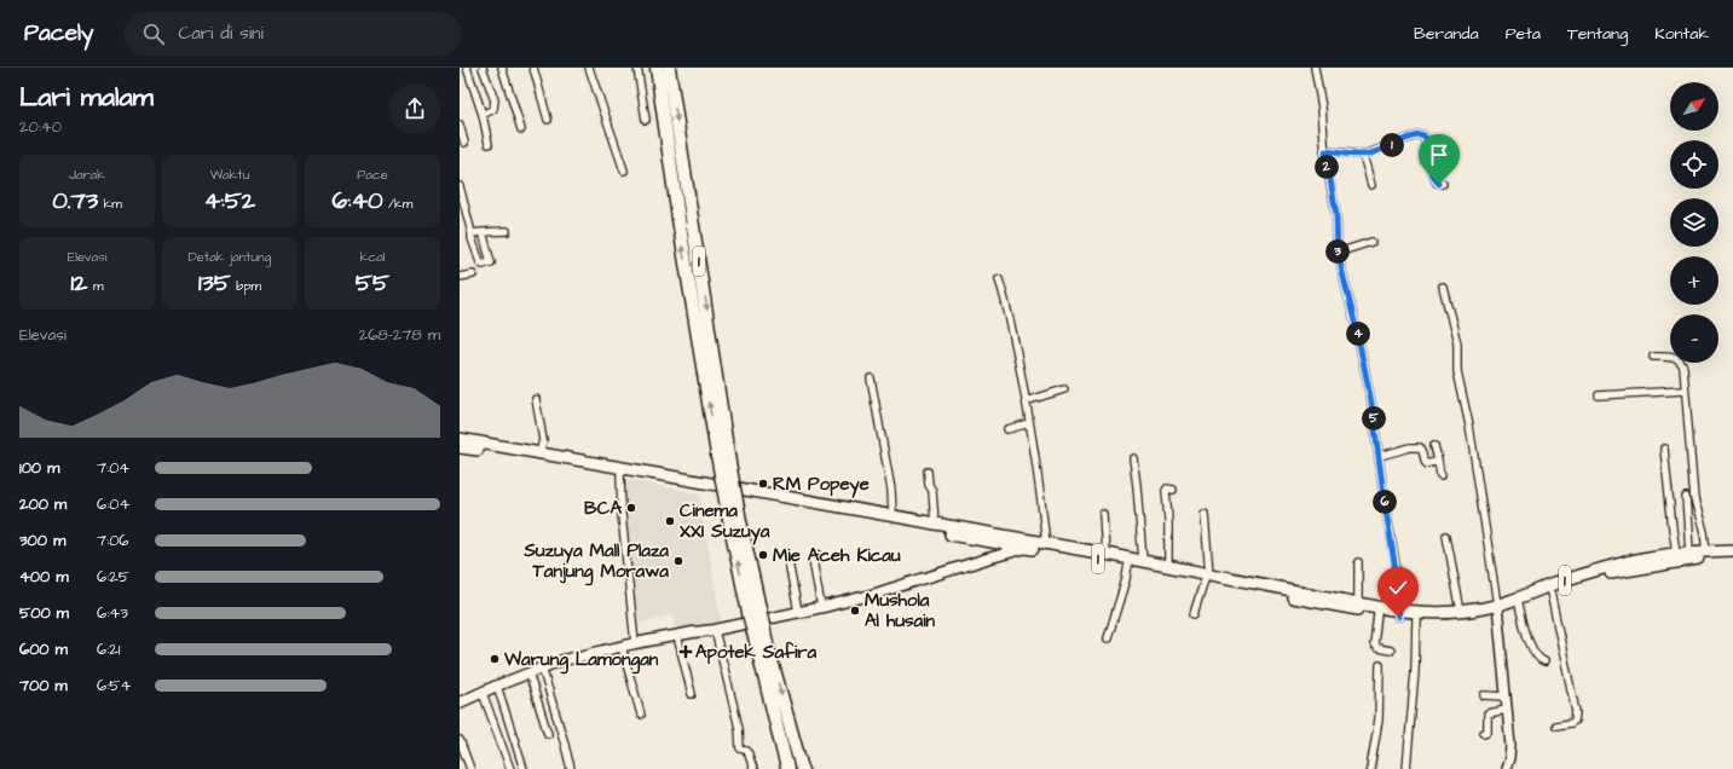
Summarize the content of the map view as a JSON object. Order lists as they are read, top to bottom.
{
  "streets": {
    "highway": ["1"]
  },
  "places": {
    "other": [
      "RM Popeye",
      "BCA",
      "Cinema XXI Suzuya",
      "Mie Aceh Kicau",
      "Suzuya Mall Plaza Tanjung Morawa",
      "Mushola Al husain",
      "Warung Lamongan"
    ],
    "health": ["Apotek Safira"]
  },
  "north": "top right",
  "page": {
    "header": "Pacely",
    "search": "Cari di sini",
    "nav": [
      "Beranda",
      "Peta",
      "Tentang",
      "Kontak"
    ],
    "heading": ["Lari malam", "20:40"],
    "map_buttons": ["+", "−"],
    "pins": [
      "1",
      "2",
      "3",
      "4",
      "5",
      "6"
    ],
    "stats": [
      ["Jarak", "0.73 km"],
      ["Waktu", "4:52"],
      ["Pace", "6:40 /km"],
      ["Elevasi", "12 m"],
      ["Detak jantung", "135 bpm"],
      ["kcal", "55"]
    ],
    "chart": ["Elevasi", "268–278 m"],
    "list": [
      {
        "name": "100 m",
        "note": "7:04"
      },
      {
        "name": "200 m",
        "note": "6:04"
      },
      {
        "name": "300 m",
        "note": "7:06"
      },
      {
        "name": "400 m",
        "note": "6:25"
      },
      {
        "name": "500 m",
        "note": "6:43"
      },
      {
        "name": "600 m",
        "note": "6:21"
      },
      {
        "name": "700 m",
        "note": "6:54"
      }
    ]
  }
}
